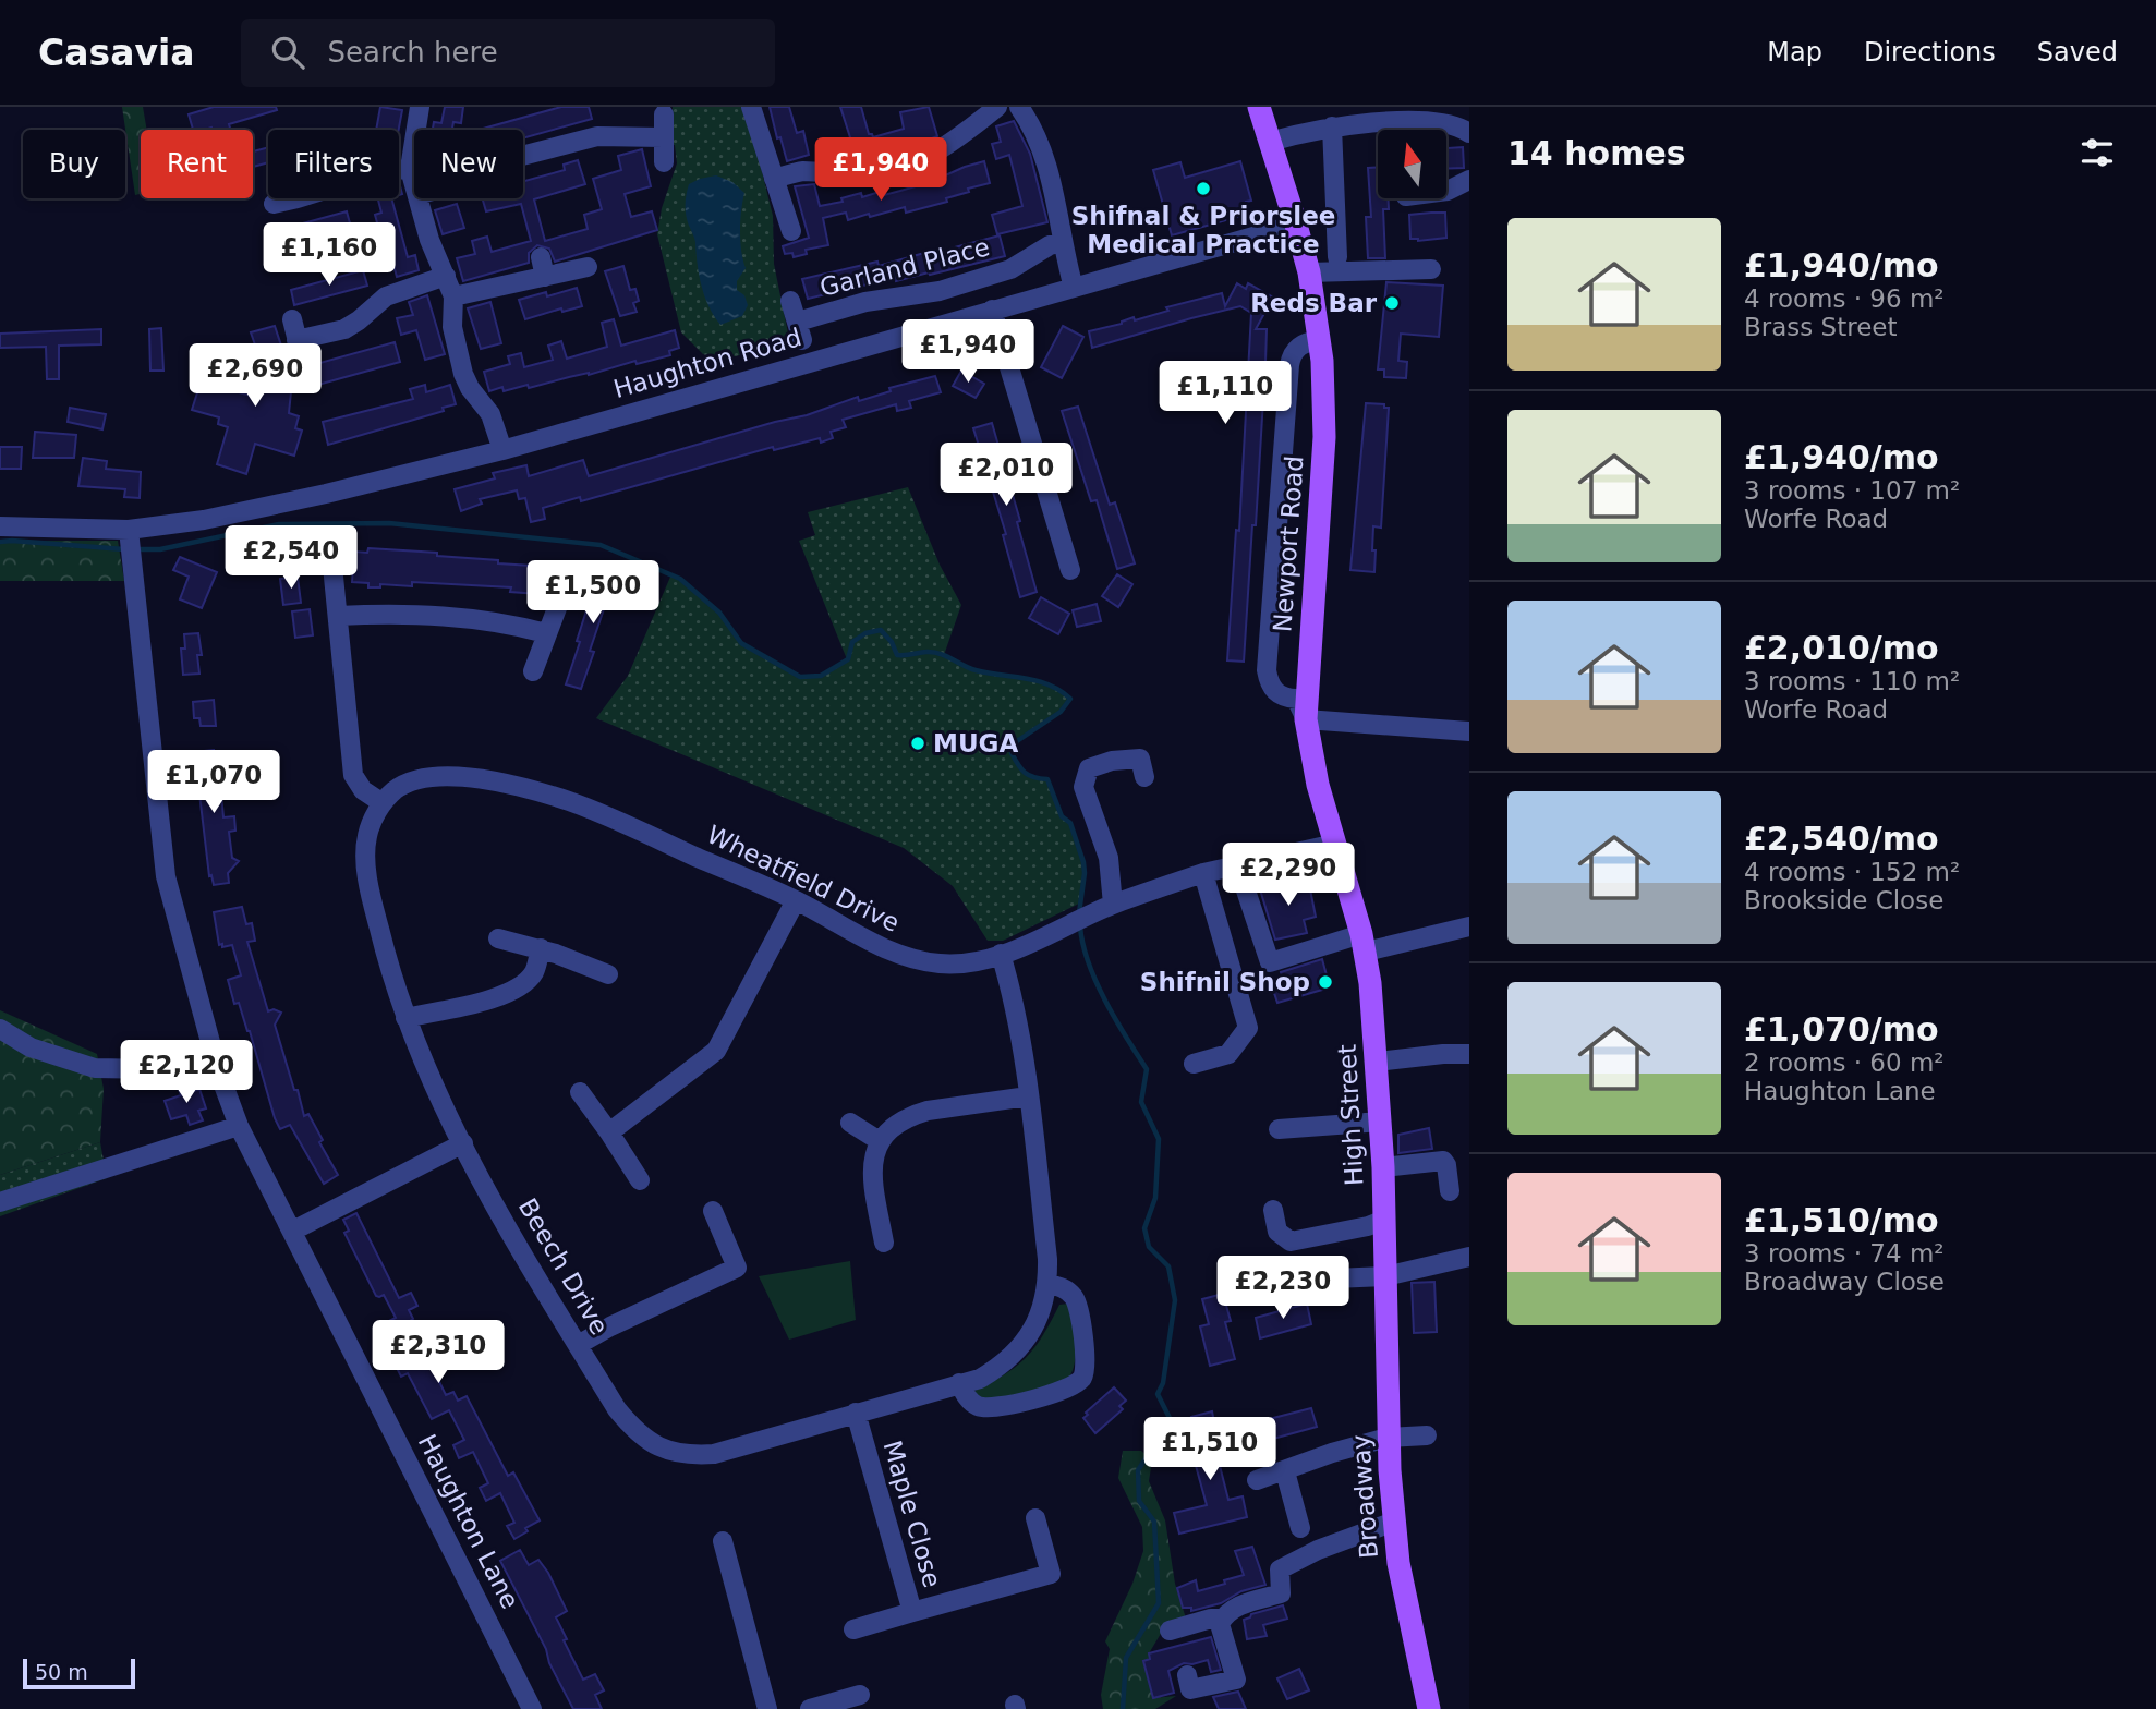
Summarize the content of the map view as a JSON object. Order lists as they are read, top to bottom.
{
  "streets": {
    "main road": ["Newport Road", "High Street", "Broadway"],
    "street": [
      "Garland Place",
      "Haughton Road",
      "Wheatfield Drive",
      "Beech Drive",
      "Maple Close",
      "Haughton Lane"
    ]
  },
  "crossings": [
    ["Haughton Road", "Newport Road"],
    ["Haughton Road", "Haughton Lane"],
    ["Newport Road", "High Street"],
    ["Wheatfield Drive", "High Street"],
    ["Wheatfield Drive", "Beech Drive"],
    ["High Street", "Broadway"],
    ["Beech Drive", "Maple Close"]
  ],
  "places": [
    "Shifnal & Priorslee Medical Practice",
    "Reds Bar",
    "MUGA",
    "Shifnil Shop"
  ],
  "scale_bar": "50 m",
  "north": "top",
  "page": {
    "header": "Casavia",
    "search": "Search here",
    "nav": ["Map", "Directions", "Saved"],
    "heading": "14 homes",
    "chip": [
      "Buy",
      "Rent",
      "Filters",
      "New"
    ],
    "price": [
      "£1,940",
      "£1,160",
      "£1,940",
      "£2,690",
      "£1,110",
      "£2,010",
      "£2,540",
      "£1,500",
      "£1,070",
      "£2,290",
      "£2,120",
      "£2,230",
      "£2,310",
      "£1,510"
    ],
    "list": [
      {
        "name": "£1,940/mo",
        "note": "4 rooms · 96 m² · Brass Street"
      },
      {
        "name": "£1,940/mo",
        "note": "3 rooms · 107 m² · Worfe Road"
      },
      {
        "name": "£2,010/mo",
        "note": "3 rooms · 110 m² · Worfe Road"
      },
      {
        "name": "£2,540/mo",
        "note": "4 rooms · 152 m² · Brookside Close"
      },
      {
        "name": "£1,070/mo",
        "note": "2 rooms · 60 m² · Haughton Lane"
      },
      {
        "name": "£1,510/mo",
        "note": "3 rooms · 74 m² · Broadway Close"
      }
    ],
    "scale": "50 m"
  }
}
